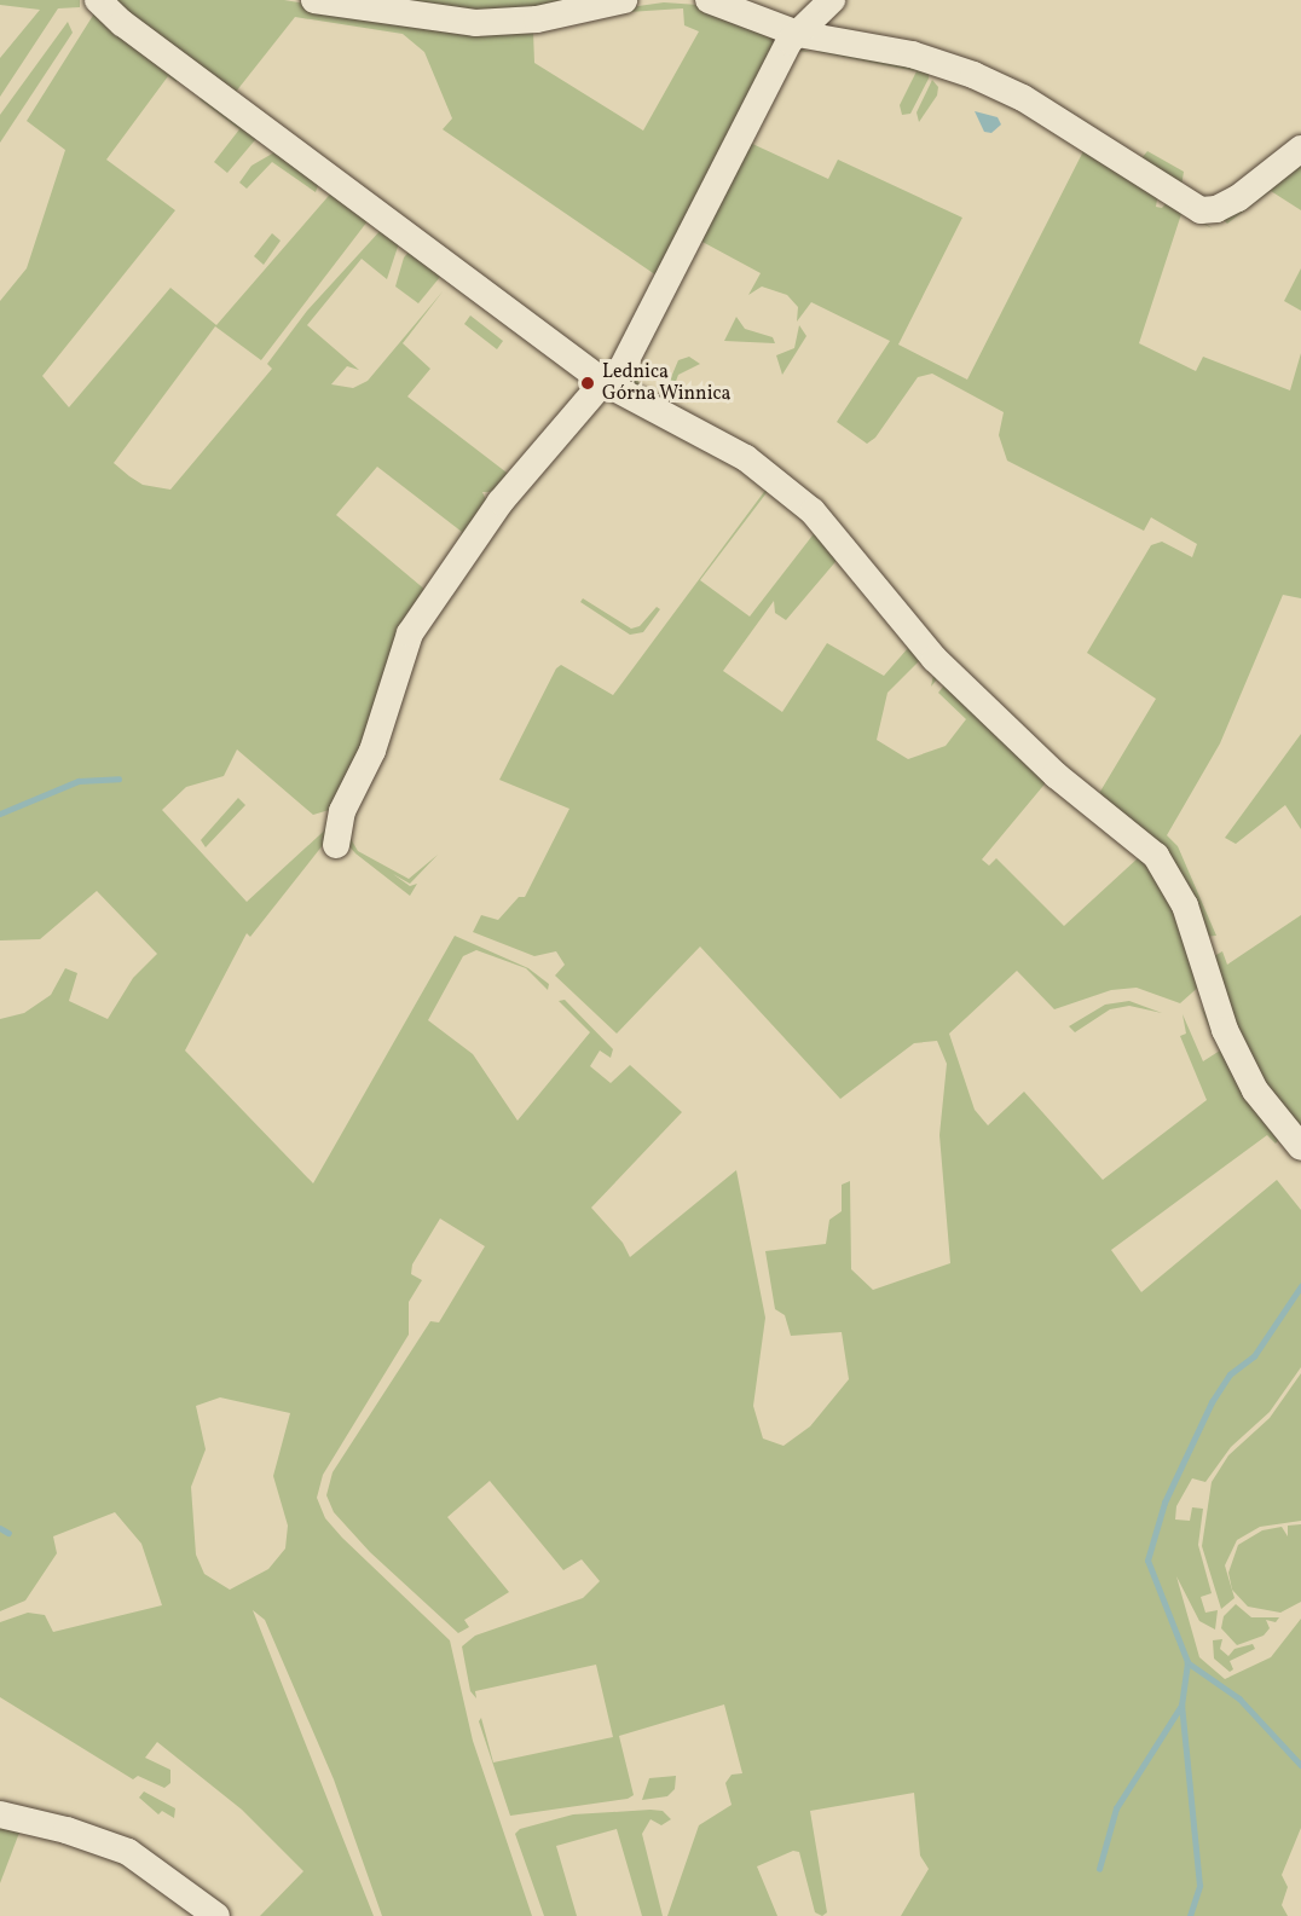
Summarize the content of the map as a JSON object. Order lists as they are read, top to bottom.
{
  "places": ["Lednica Górna Winnica"]
}
